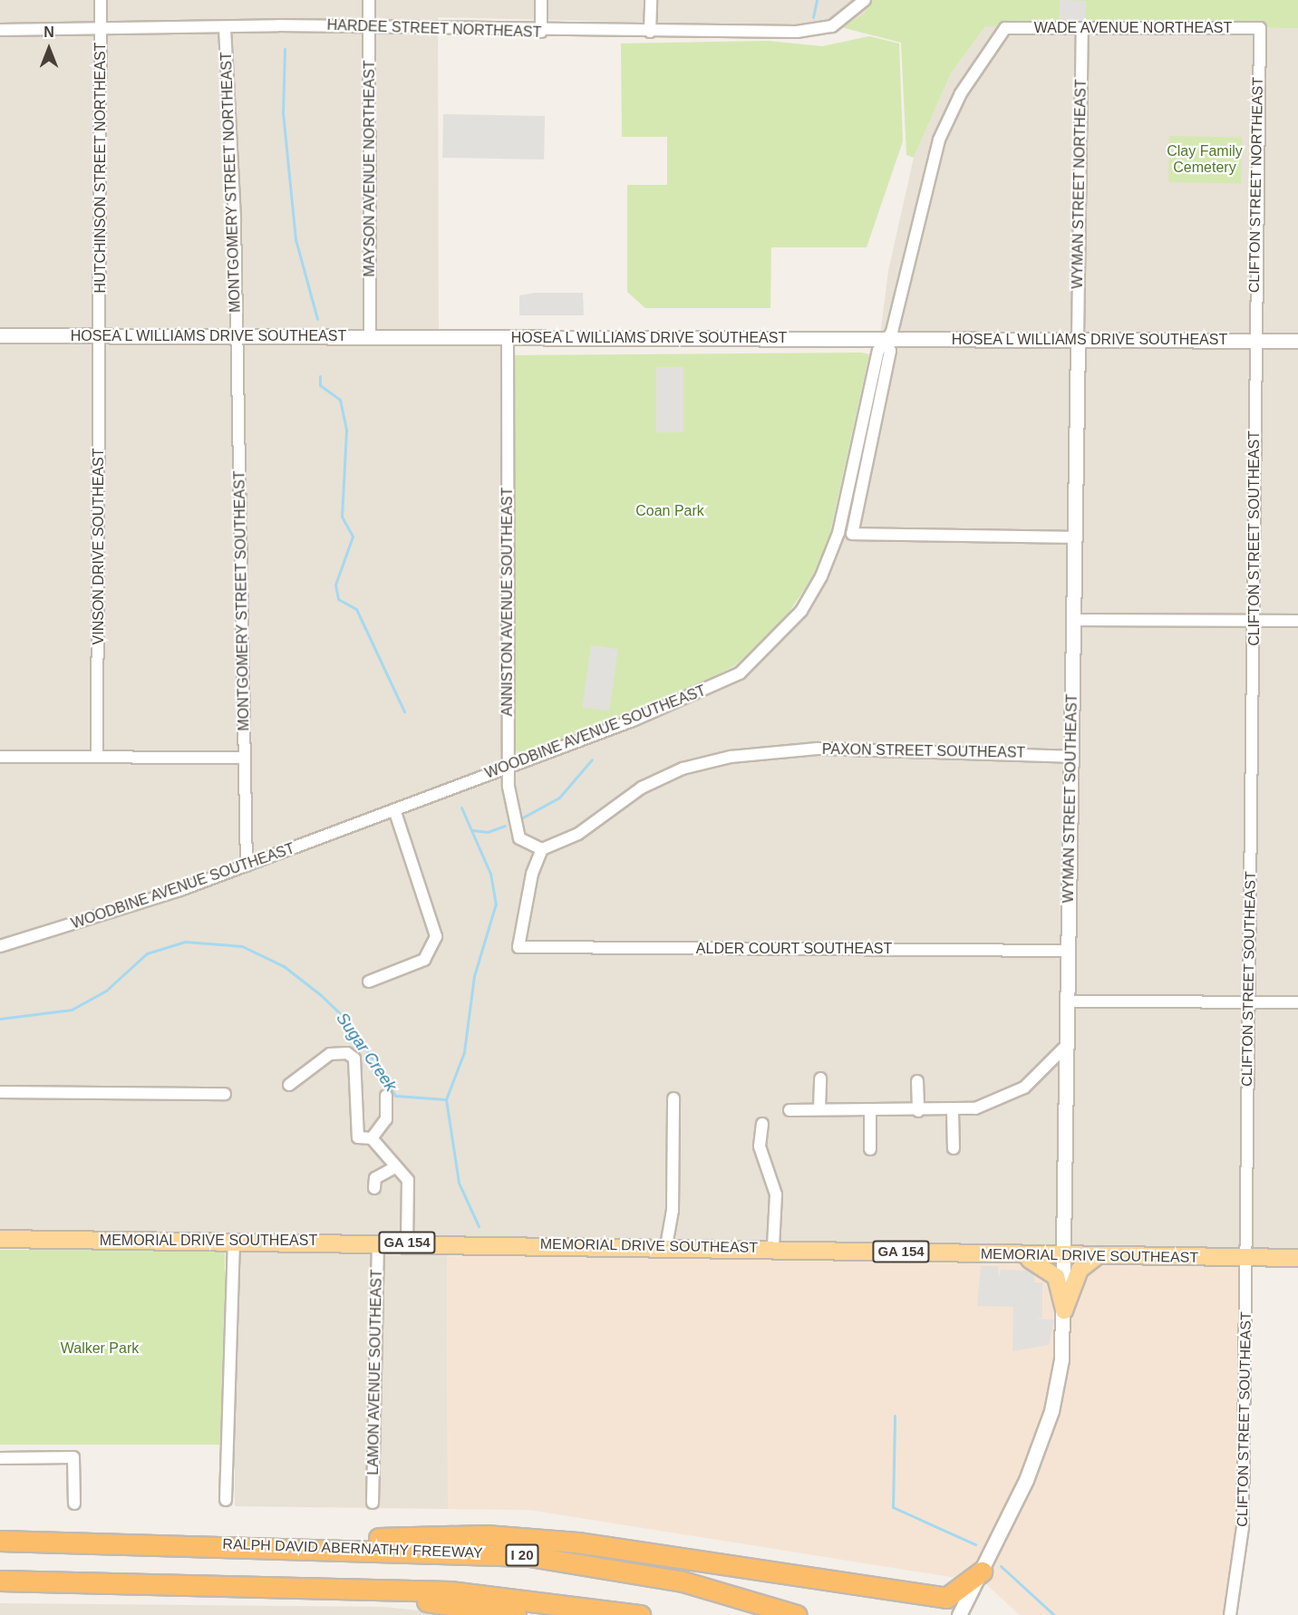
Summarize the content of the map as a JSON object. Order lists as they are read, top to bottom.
{
  "streets": {
    "highway": ["RALPH DAVID ABERNATHY FREEWAY", "I 20"],
    "main road": ["MEMORIAL DRIVE SOUTHEAST", "GA 154"],
    "street": [
      "WADE AVENUE NORTHEAST",
      "HARDEE STREET NORTHEAST",
      "HUTCHINSON STREET NORTHEAST",
      "MAYSON AVENUE NORTHEAST",
      "MONTGOMERY STREET NORTHEAST",
      "WYMAN STREET NORTHEAST",
      "CLIFTON STREET NORTHEAST",
      "HOSEA L WILLIAMS DRIVE SOUTHEAST",
      "CLIFTON STREET SOUTHEAST",
      "VINSON DRIVE SOUTHEAST",
      "MONTGOMERY STREET SOUTHEAST",
      "ANNISTON AVENUE SOUTHEAST",
      "WOODBINE AVENUE SOUTHEAST",
      "PAXON STREET SOUTHEAST",
      "WYMAN STREET SOUTHEAST",
      "ALDER COURT SOUTHEAST",
      "LAMON AVENUE SOUTHEAST"
    ]
  },
  "crossings": [
    ["WADE AVENUE NORTHEAST", "WYMAN STREET NORTHEAST"],
    ["WADE AVENUE NORTHEAST", "CLIFTON STREET NORTHEAST"],
    ["WADE AVENUE NORTHEAST", "WOODBINE AVENUE SOUTHEAST"],
    ["HARDEE STREET NORTHEAST", "HUTCHINSON STREET NORTHEAST"],
    ["HARDEE STREET NORTHEAST", "MAYSON AVENUE NORTHEAST"],
    ["HARDEE STREET NORTHEAST", "MONTGOMERY STREET NORTHEAST"],
    ["HUTCHINSON STREET NORTHEAST", "HOSEA L WILLIAMS DRIVE SOUTHEAST"],
    ["HUTCHINSON STREET NORTHEAST", "VINSON DRIVE SOUTHEAST"],
    ["MAYSON AVENUE NORTHEAST", "HOSEA L WILLIAMS DRIVE SOUTHEAST"],
    ["MONTGOMERY STREET NORTHEAST", "HOSEA L WILLIAMS DRIVE SOUTHEAST"],
    ["MONTGOMERY STREET NORTHEAST", "MONTGOMERY STREET SOUTHEAST"],
    ["WYMAN STREET NORTHEAST", "HOSEA L WILLIAMS DRIVE SOUTHEAST"],
    ["WYMAN STREET NORTHEAST", "WYMAN STREET SOUTHEAST"],
    ["CLIFTON STREET NORTHEAST", "HOSEA L WILLIAMS DRIVE SOUTHEAST"],
    ["CLIFTON STREET NORTHEAST", "CLIFTON STREET SOUTHEAST"],
    ["HOSEA L WILLIAMS DRIVE SOUTHEAST", "CLIFTON STREET SOUTHEAST"],
    ["HOSEA L WILLIAMS DRIVE SOUTHEAST", "VINSON DRIVE SOUTHEAST"],
    ["HOSEA L WILLIAMS DRIVE SOUTHEAST", "MONTGOMERY STREET SOUTHEAST"],
    ["HOSEA L WILLIAMS DRIVE SOUTHEAST", "ANNISTON AVENUE SOUTHEAST"],
    ["HOSEA L WILLIAMS DRIVE SOUTHEAST", "WOODBINE AVENUE SOUTHEAST"],
    ["HOSEA L WILLIAMS DRIVE SOUTHEAST", "WYMAN STREET SOUTHEAST"],
    ["CLIFTON STREET SOUTHEAST", "MEMORIAL DRIVE SOUTHEAST"],
    ["MONTGOMERY STREET SOUTHEAST", "WOODBINE AVENUE SOUTHEAST"],
    ["ANNISTON AVENUE SOUTHEAST", "WOODBINE AVENUE SOUTHEAST"],
    ["ANNISTON AVENUE SOUTHEAST", "PAXON STREET SOUTHEAST"],
    ["ANNISTON AVENUE SOUTHEAST", "ALDER COURT SOUTHEAST"],
    ["PAXON STREET SOUTHEAST", "WYMAN STREET SOUTHEAST"],
    ["PAXON STREET SOUTHEAST", "ALDER COURT SOUTHEAST"],
    ["WYMAN STREET SOUTHEAST", "ALDER COURT SOUTHEAST"],
    ["WYMAN STREET SOUTHEAST", "MEMORIAL DRIVE SOUTHEAST"],
    ["MEMORIAL DRIVE SOUTHEAST", "LAMON AVENUE SOUTHEAST"]
  ],
  "water": ["Sugar Creek"],
  "parks": ["Clay Family Cemetery", "Coan Park", "Walker Park"],
  "north": "top"
}
